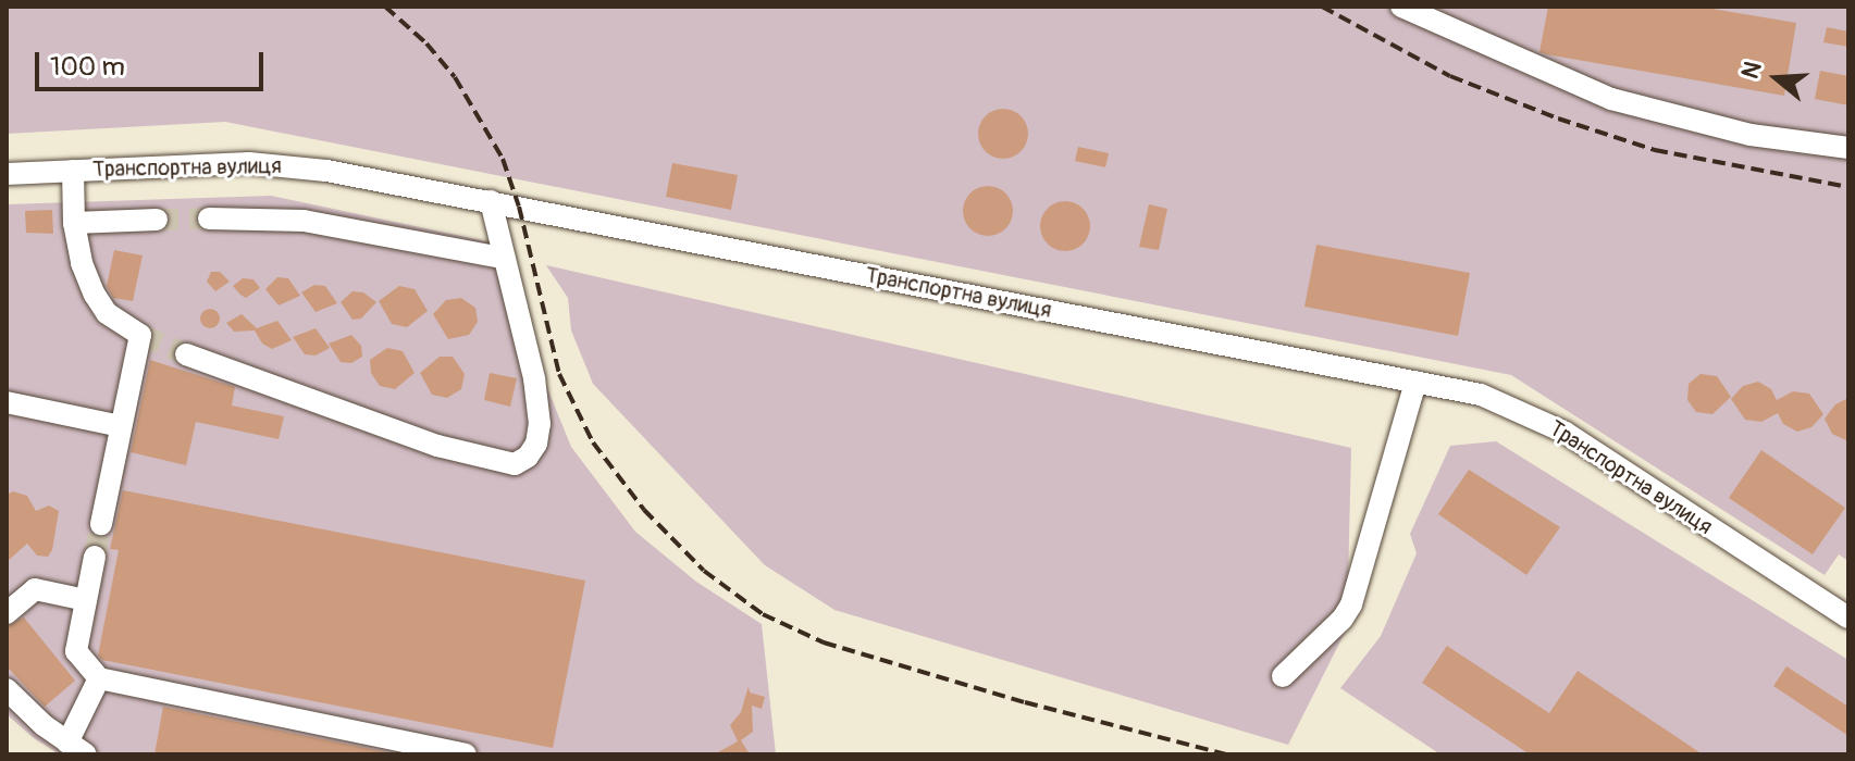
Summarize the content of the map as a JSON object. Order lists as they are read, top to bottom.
{
  "streets": {
    "street": ["Транспортна вулиця"]
  },
  "scale_bar": "100 m",
  "north": "left"
}
